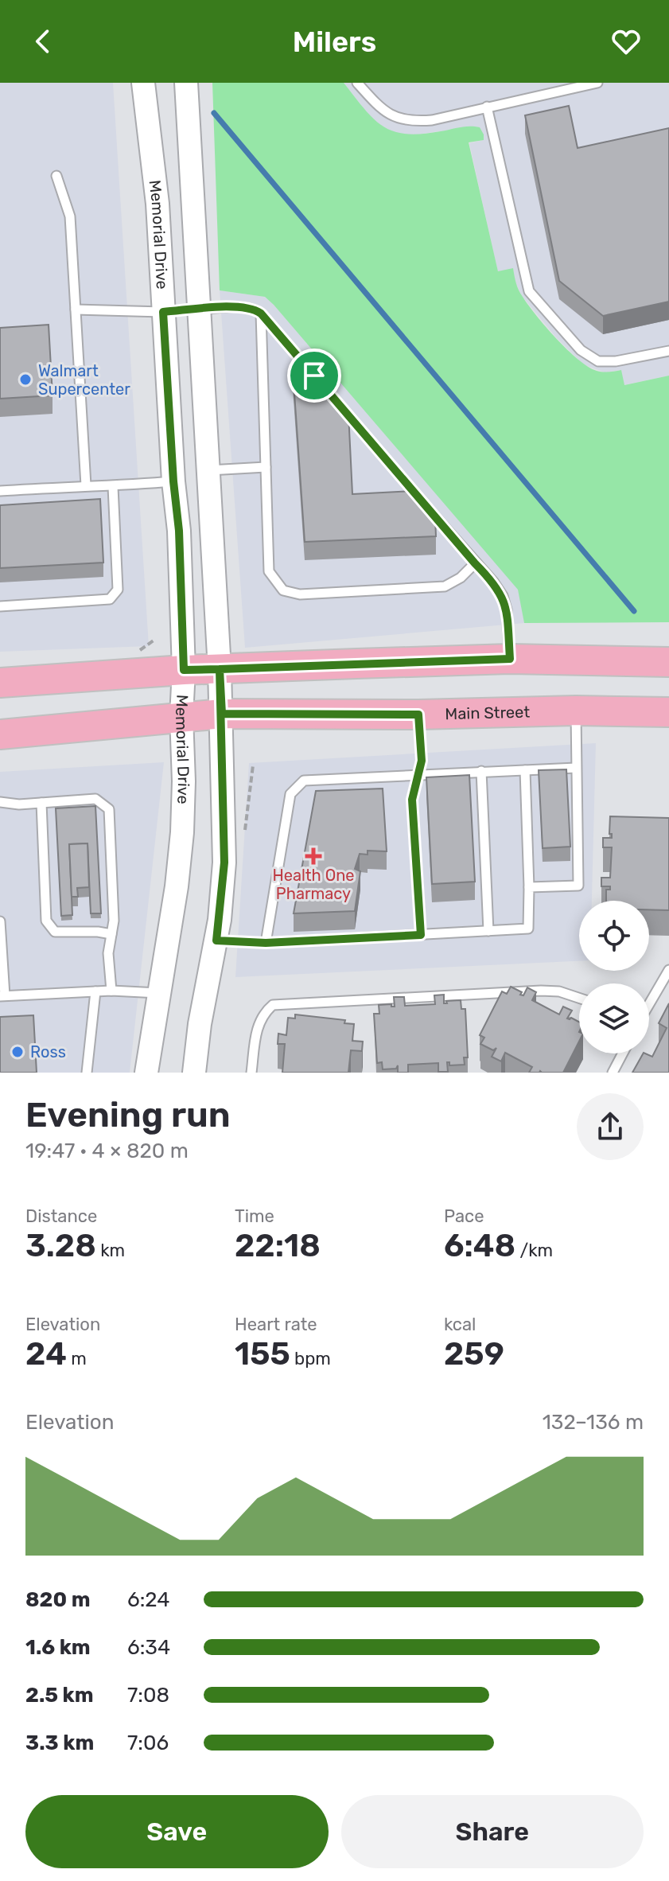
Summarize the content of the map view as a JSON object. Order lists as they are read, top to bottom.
{
  "streets": {
    "main road": ["Main Street"],
    "street": ["Memorial Drive"]
  },
  "crossings": [
    ["Memorial Drive", "Main Street"]
  ],
  "places": {
    "other": ["Walmart Supercenter", "Ross"],
    "health": ["Health One Pharmacy"]
  },
  "page": {
    "header": "Milers",
    "heading": ["Evening run", "19:47 · 4 × 820 m"],
    "stats": [
      ["Distance", "3.28 km"],
      ["Time", "22:18"],
      ["Pace", "6:48 /km"],
      ["Elevation", "24 m"],
      ["Heart rate", "155 bpm"],
      ["kcal", "259"]
    ],
    "chart": ["Elevation", "132–136 m"],
    "list": [
      {
        "name": "820 m",
        "note": "6:24"
      },
      {
        "name": "1.6 km",
        "note": "6:34"
      },
      {
        "name": "2.5 km",
        "note": "7:08"
      },
      {
        "name": "3.3 km",
        "note": "7:06"
      }
    ],
    "buttons": ["Save", "Share"]
  }
}
